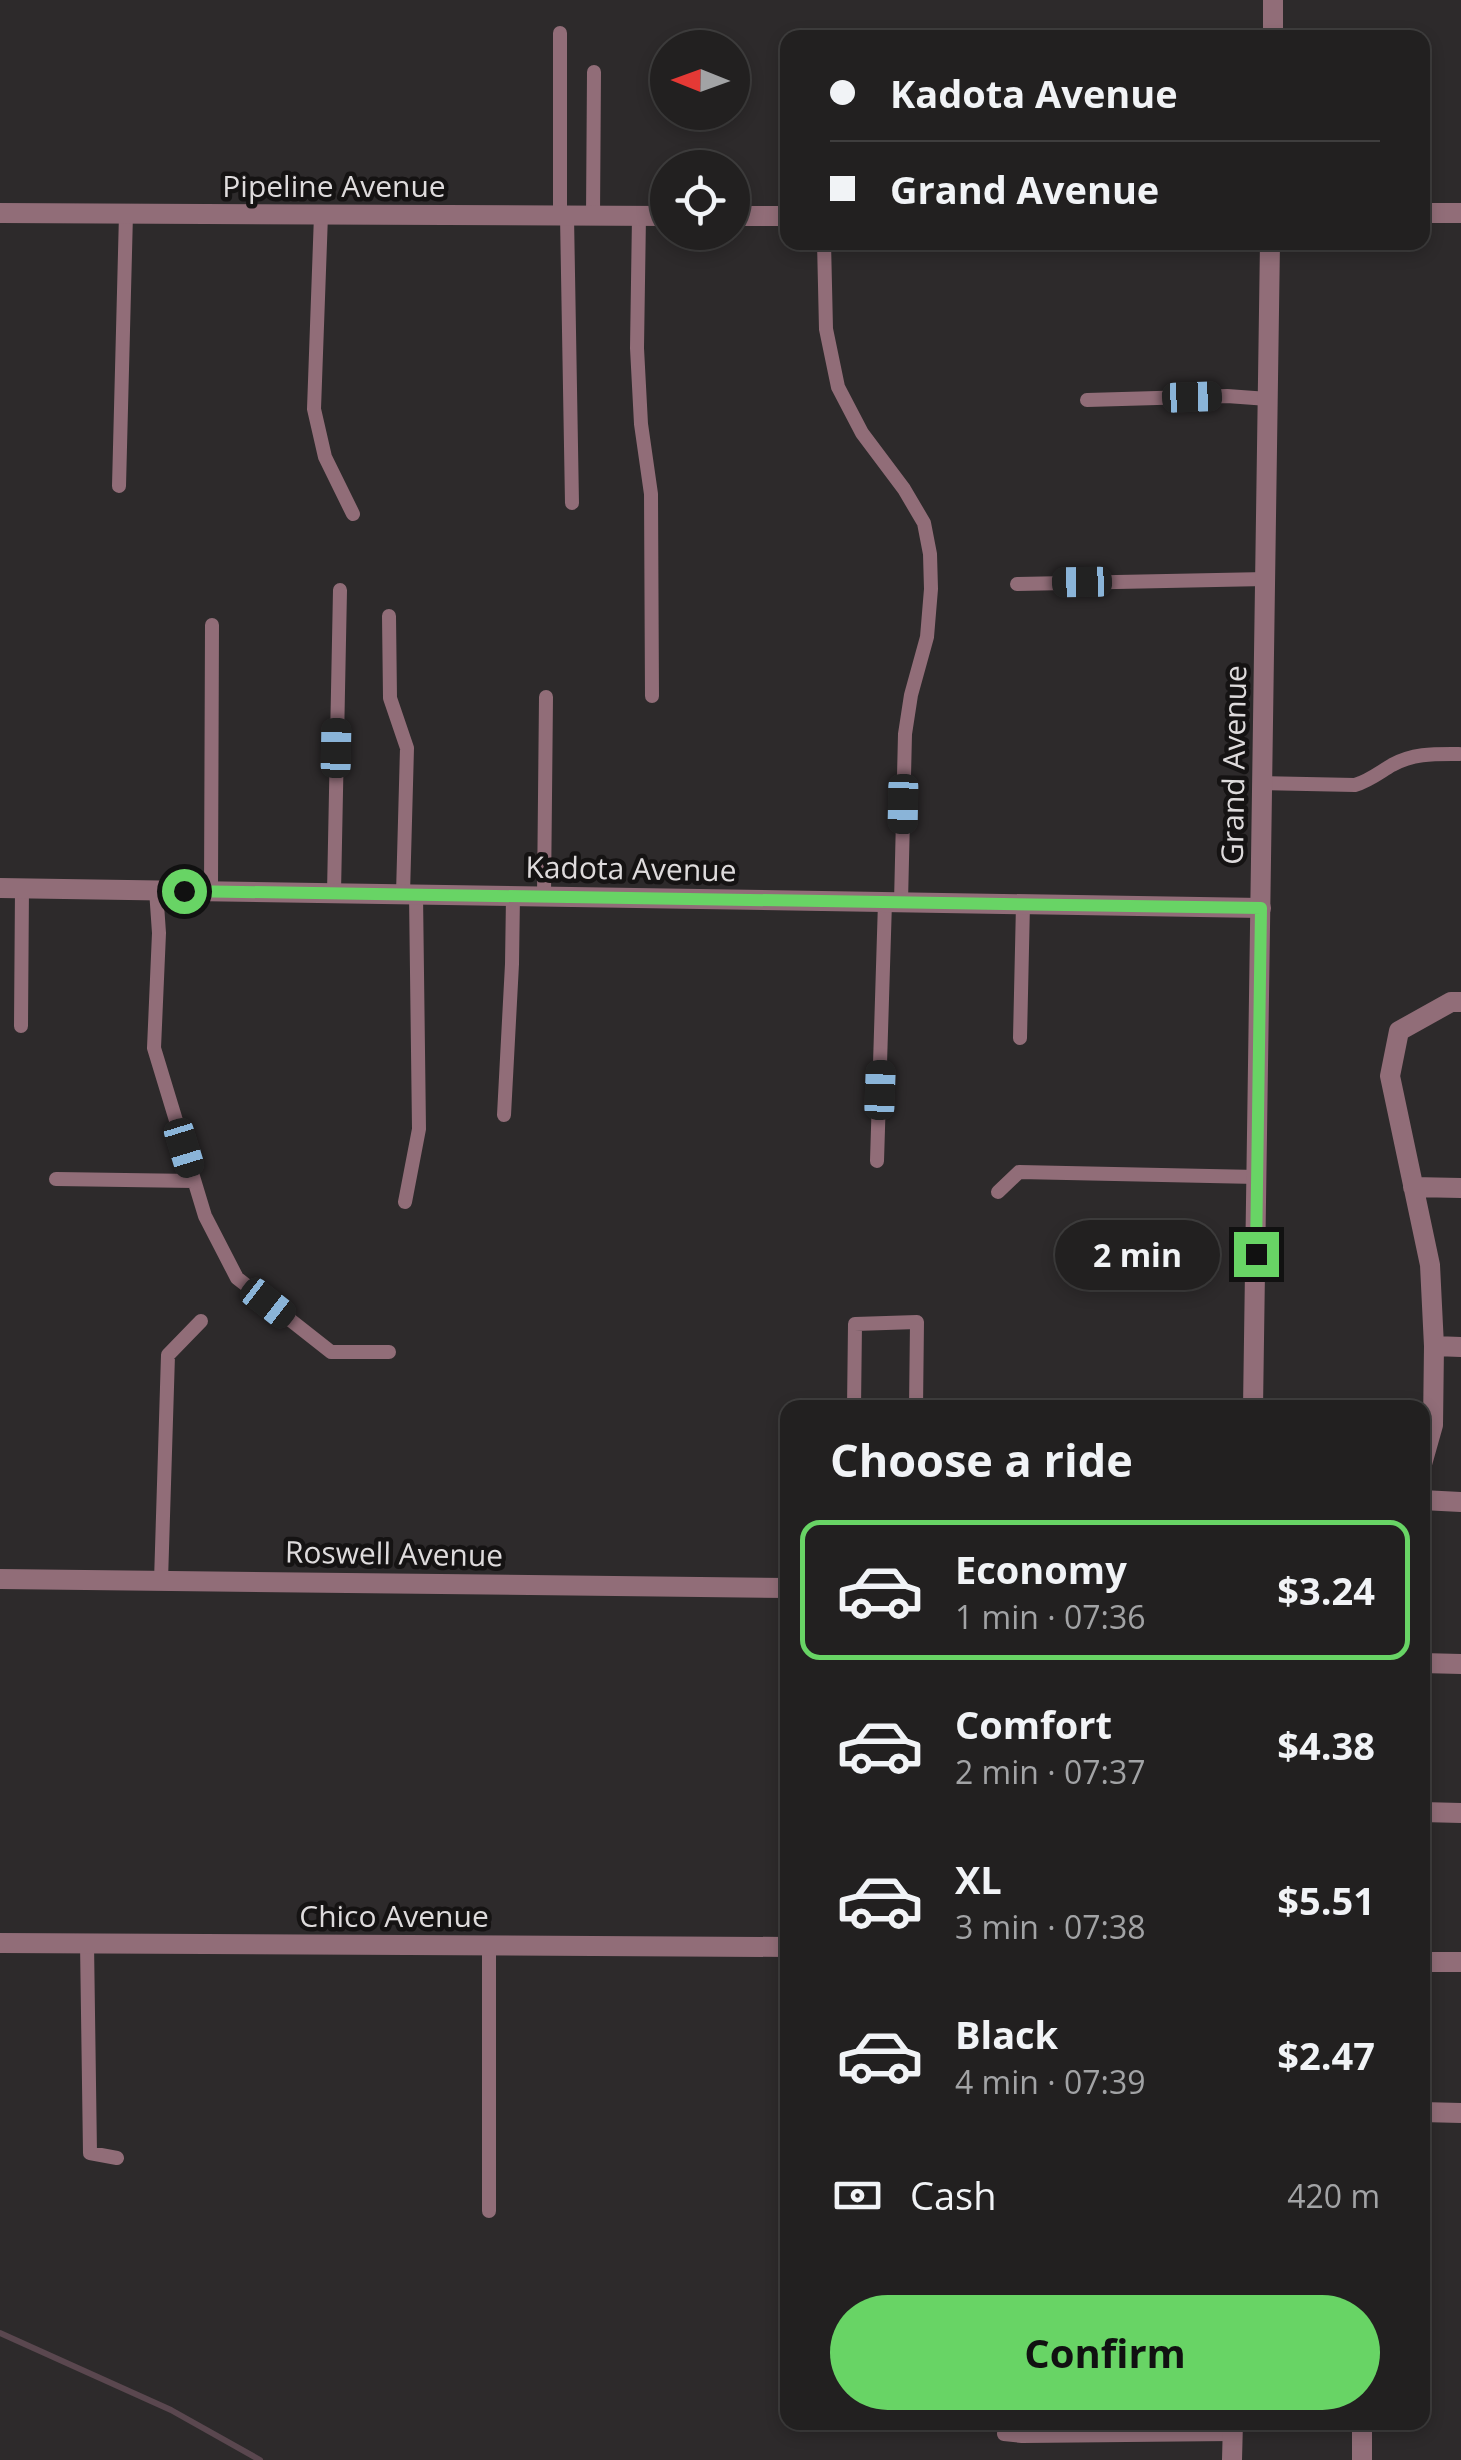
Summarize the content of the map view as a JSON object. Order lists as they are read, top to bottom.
{
  "streets": {
    "street": [
      "Pipeline Avenue",
      "Grand Avenue",
      "Kadota Avenue",
      "Roswell Avenue",
      "Chico Avenue"
    ]
  },
  "crossings": [
    ["Grand Avenue", "Kadota Avenue"]
  ],
  "north": "left",
  "page": {
    "banner": ["Kadota Avenue", "Grand Avenue"],
    "bubble": "2 min",
    "heading": "Choose a ride",
    "list": [
      {
        "name": "Economy",
        "note": "1 min · 07:36",
        "value": "$3.24"
      },
      {
        "name": "Comfort",
        "note": "2 min · 07:37",
        "value": "$4.38"
      },
      {
        "name": "XL",
        "note": "3 min · 07:38",
        "value": "$5.51"
      },
      {
        "name": "Black",
        "note": "4 min · 07:39",
        "value": "$2.47"
      }
    ],
    "pay": ["Cash", "420 m"],
    "buttons": "Confirm"
  }
}
